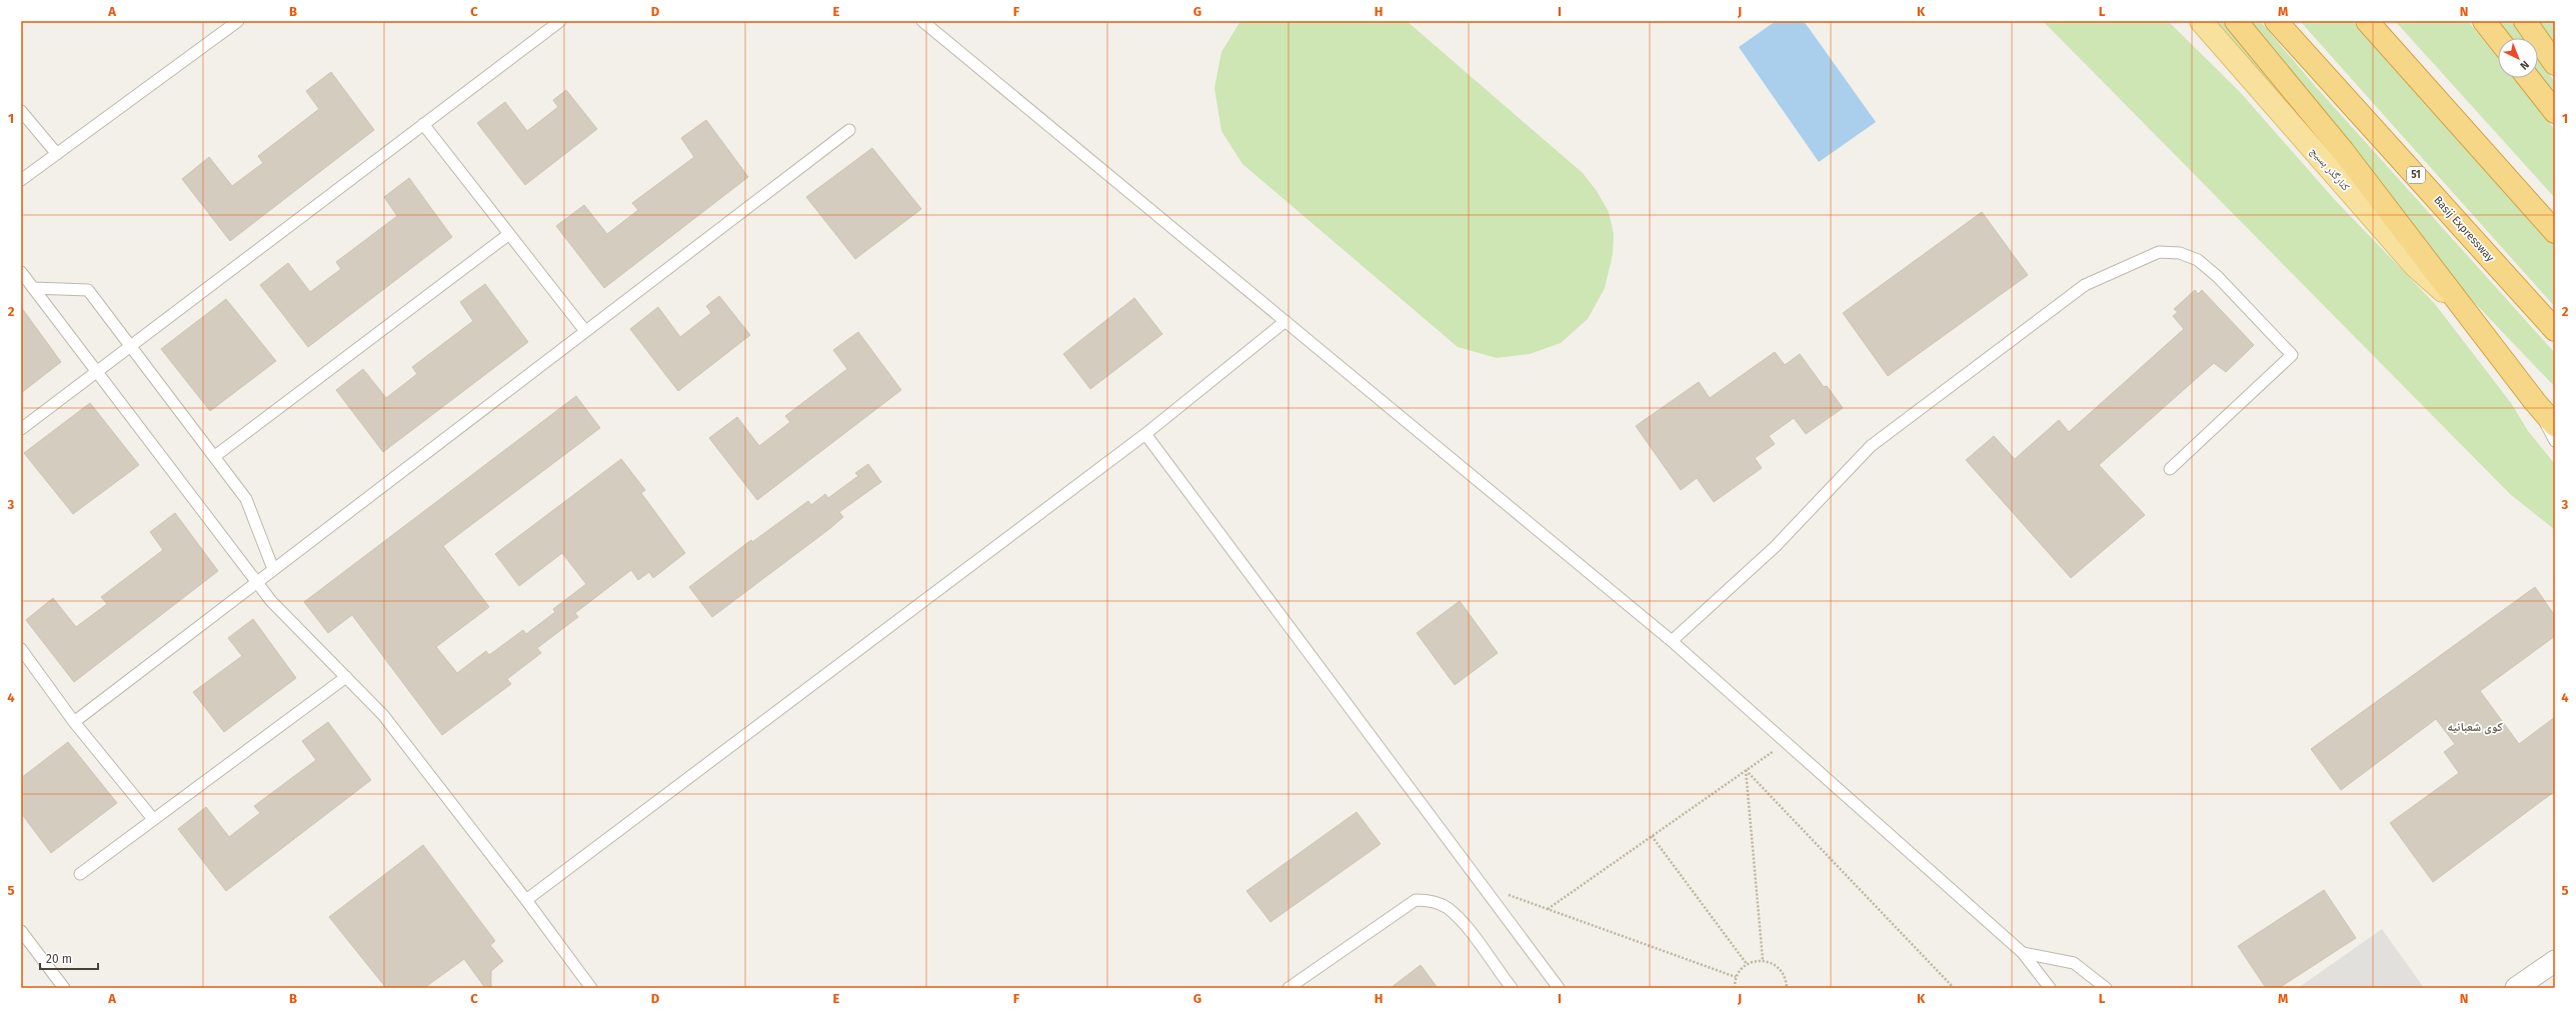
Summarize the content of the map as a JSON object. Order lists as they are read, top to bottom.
{
  "streets": {
    "highway": ["51", "Basij Expressway"],
    "main road": ["کنارگذر بسیج"]
  },
  "districts": ["کوی شعبانیه"],
  "scale_bar": "20 m",
  "north": "bottom right",
  "grid": {
    "columns": [
      "A",
      "B",
      "C",
      "D",
      "E",
      "F",
      "G",
      "H",
      "I",
      "J",
      "K",
      "L",
      "M",
      "N"
    ],
    "rows": [
      "1",
      "2",
      "3",
      "4",
      "5"
    ]
  }
}
